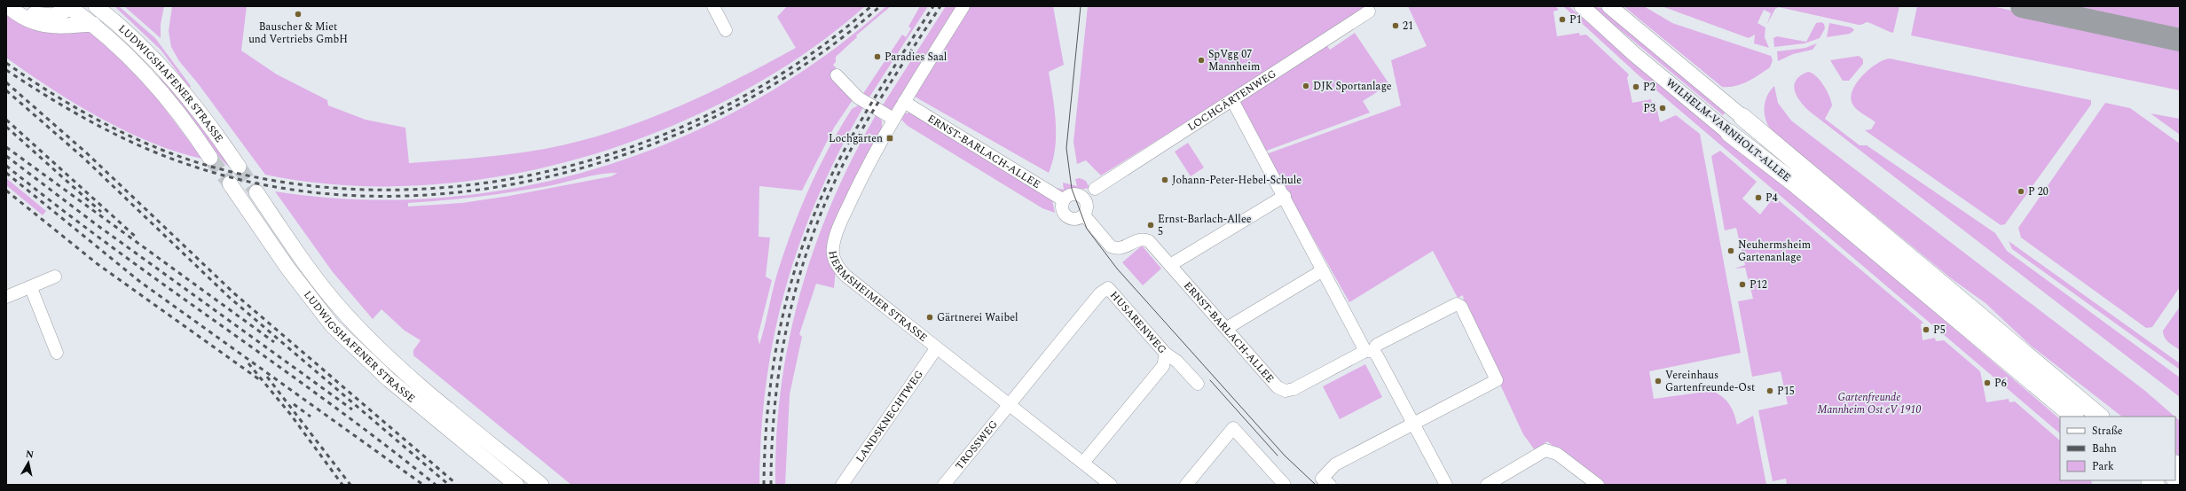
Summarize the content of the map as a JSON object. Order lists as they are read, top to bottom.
{
  "streets": {
    "highway": ["WILHELM-VARNHOLT-ALLEE"],
    "main road": ["LUDWIGSHAFENER STRASSE"],
    "street": [
      "LOCHGÄRTENWEG",
      "ERNST-BARLACH-ALLEE",
      "HERMSHEIMER STRASSE",
      "HUSARENWEG",
      "LANDSKNECHTWEG",
      "TROSSWEG"
    ]
  },
  "crossings": [
    ["ERNST-BARLACH-ALLEE", "HERMSHEIMER STRASSE"],
    ["HERMSHEIMER STRASSE", "HUSARENWEG"],
    ["HERMSHEIMER STRASSE", "LANDSKNECHTWEG"],
    ["HERMSHEIMER STRASSE", "TROSSWEG"],
    ["HUSARENWEG", "TROSSWEG"]
  ],
  "parks": ["Gartenfreunde Mannheim Ost eV 1910"],
  "places": {
    "other": [
      "Bauscher & Miet und Vertriebs GmbH",
      "P1",
      "21",
      "Paradies Saal",
      "SpVgg 07 Mannheim",
      "DJK Sportanlage",
      "P2",
      "P3",
      "Johann-Peter-Hebel-Schule",
      "P 20",
      "P4",
      "Ernst-Barlach-Allee 5",
      "Neuhermsheim Gartenanlage",
      "P12",
      "Gärtnerei Waibel",
      "P5",
      "Vereinhaus Gartenfreunde-Ost",
      "P6",
      "P15"
    ],
    "transit": ["Lochgärten"]
  },
  "legend": ["Straße", "Bahn", "Park"],
  "north": "top"
}
